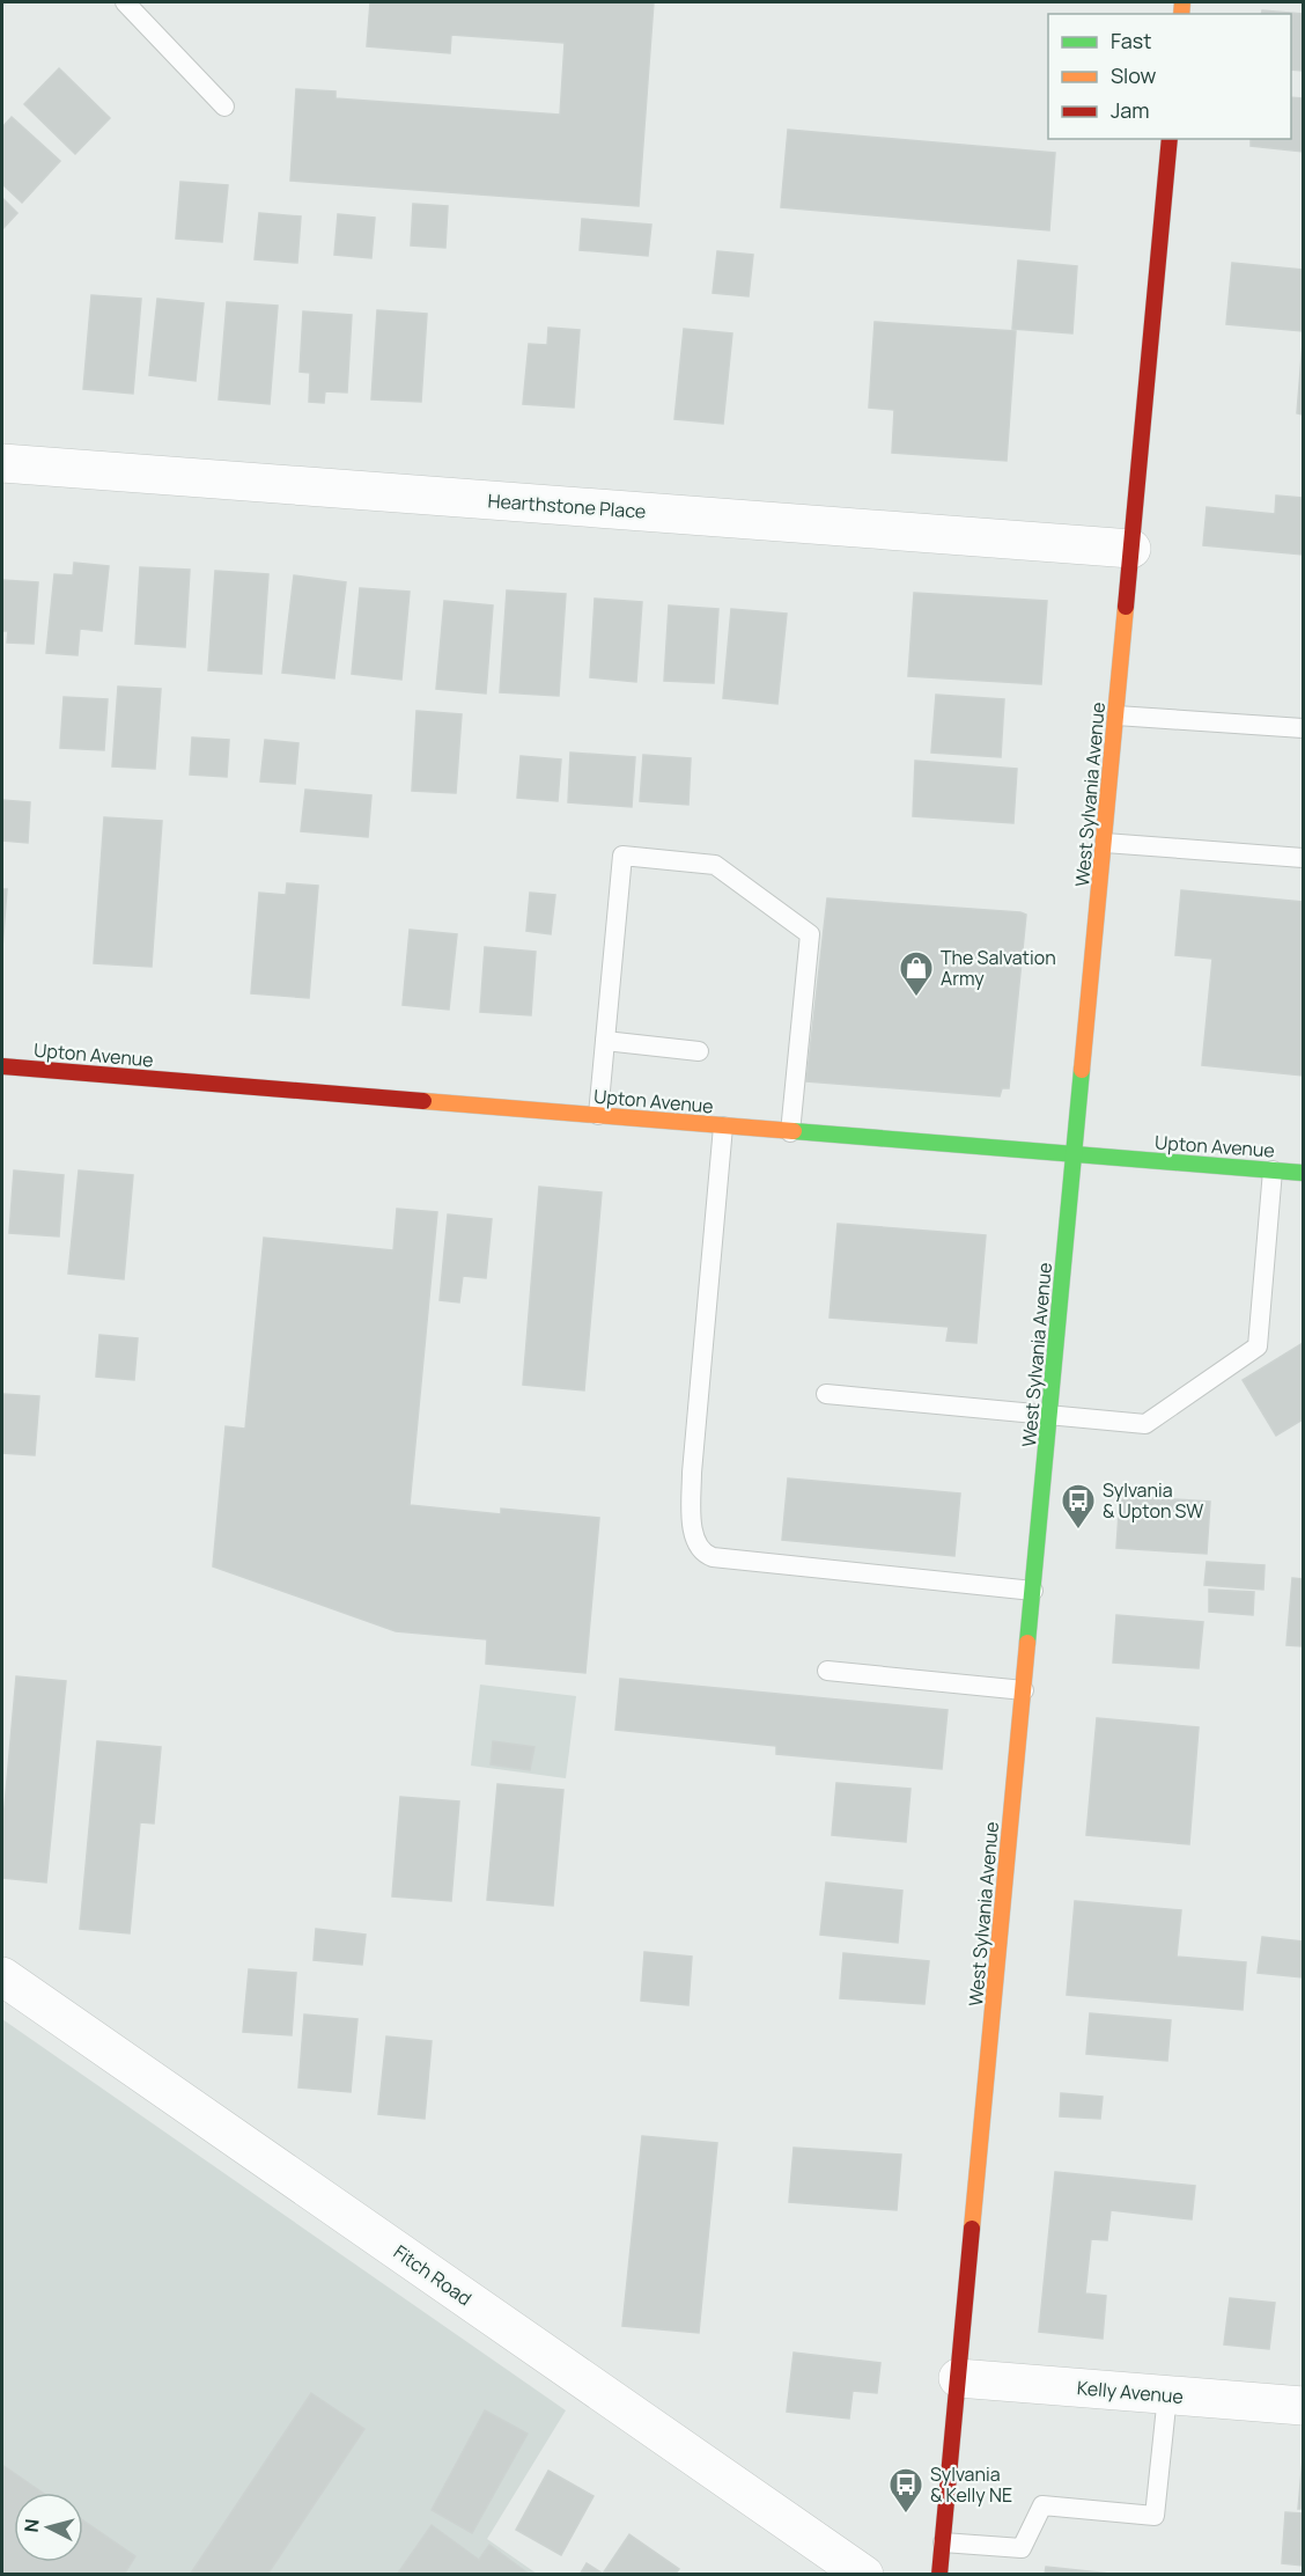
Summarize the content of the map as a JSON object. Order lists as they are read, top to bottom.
{
  "streets": {
    "main road": ["West Sylvania Avenue", "Upton Avenue"],
    "street": ["Hearthstone Place", "Fitch Road", "Kelly Avenue"]
  },
  "crossings": [
    ["Hearthstone Place", "West Sylvania Avenue"],
    ["West Sylvania Avenue", "Upton Avenue"],
    ["West Sylvania Avenue", "Kelly Avenue"]
  ],
  "places": {
    "shop": ["The Salvation Army"],
    "bus stop": ["Sylvania & Upton SW", "Sylvania & Kelly NE"]
  },
  "legend": ["Fast", "Slow", "Jam"],
  "north": "left"
}
